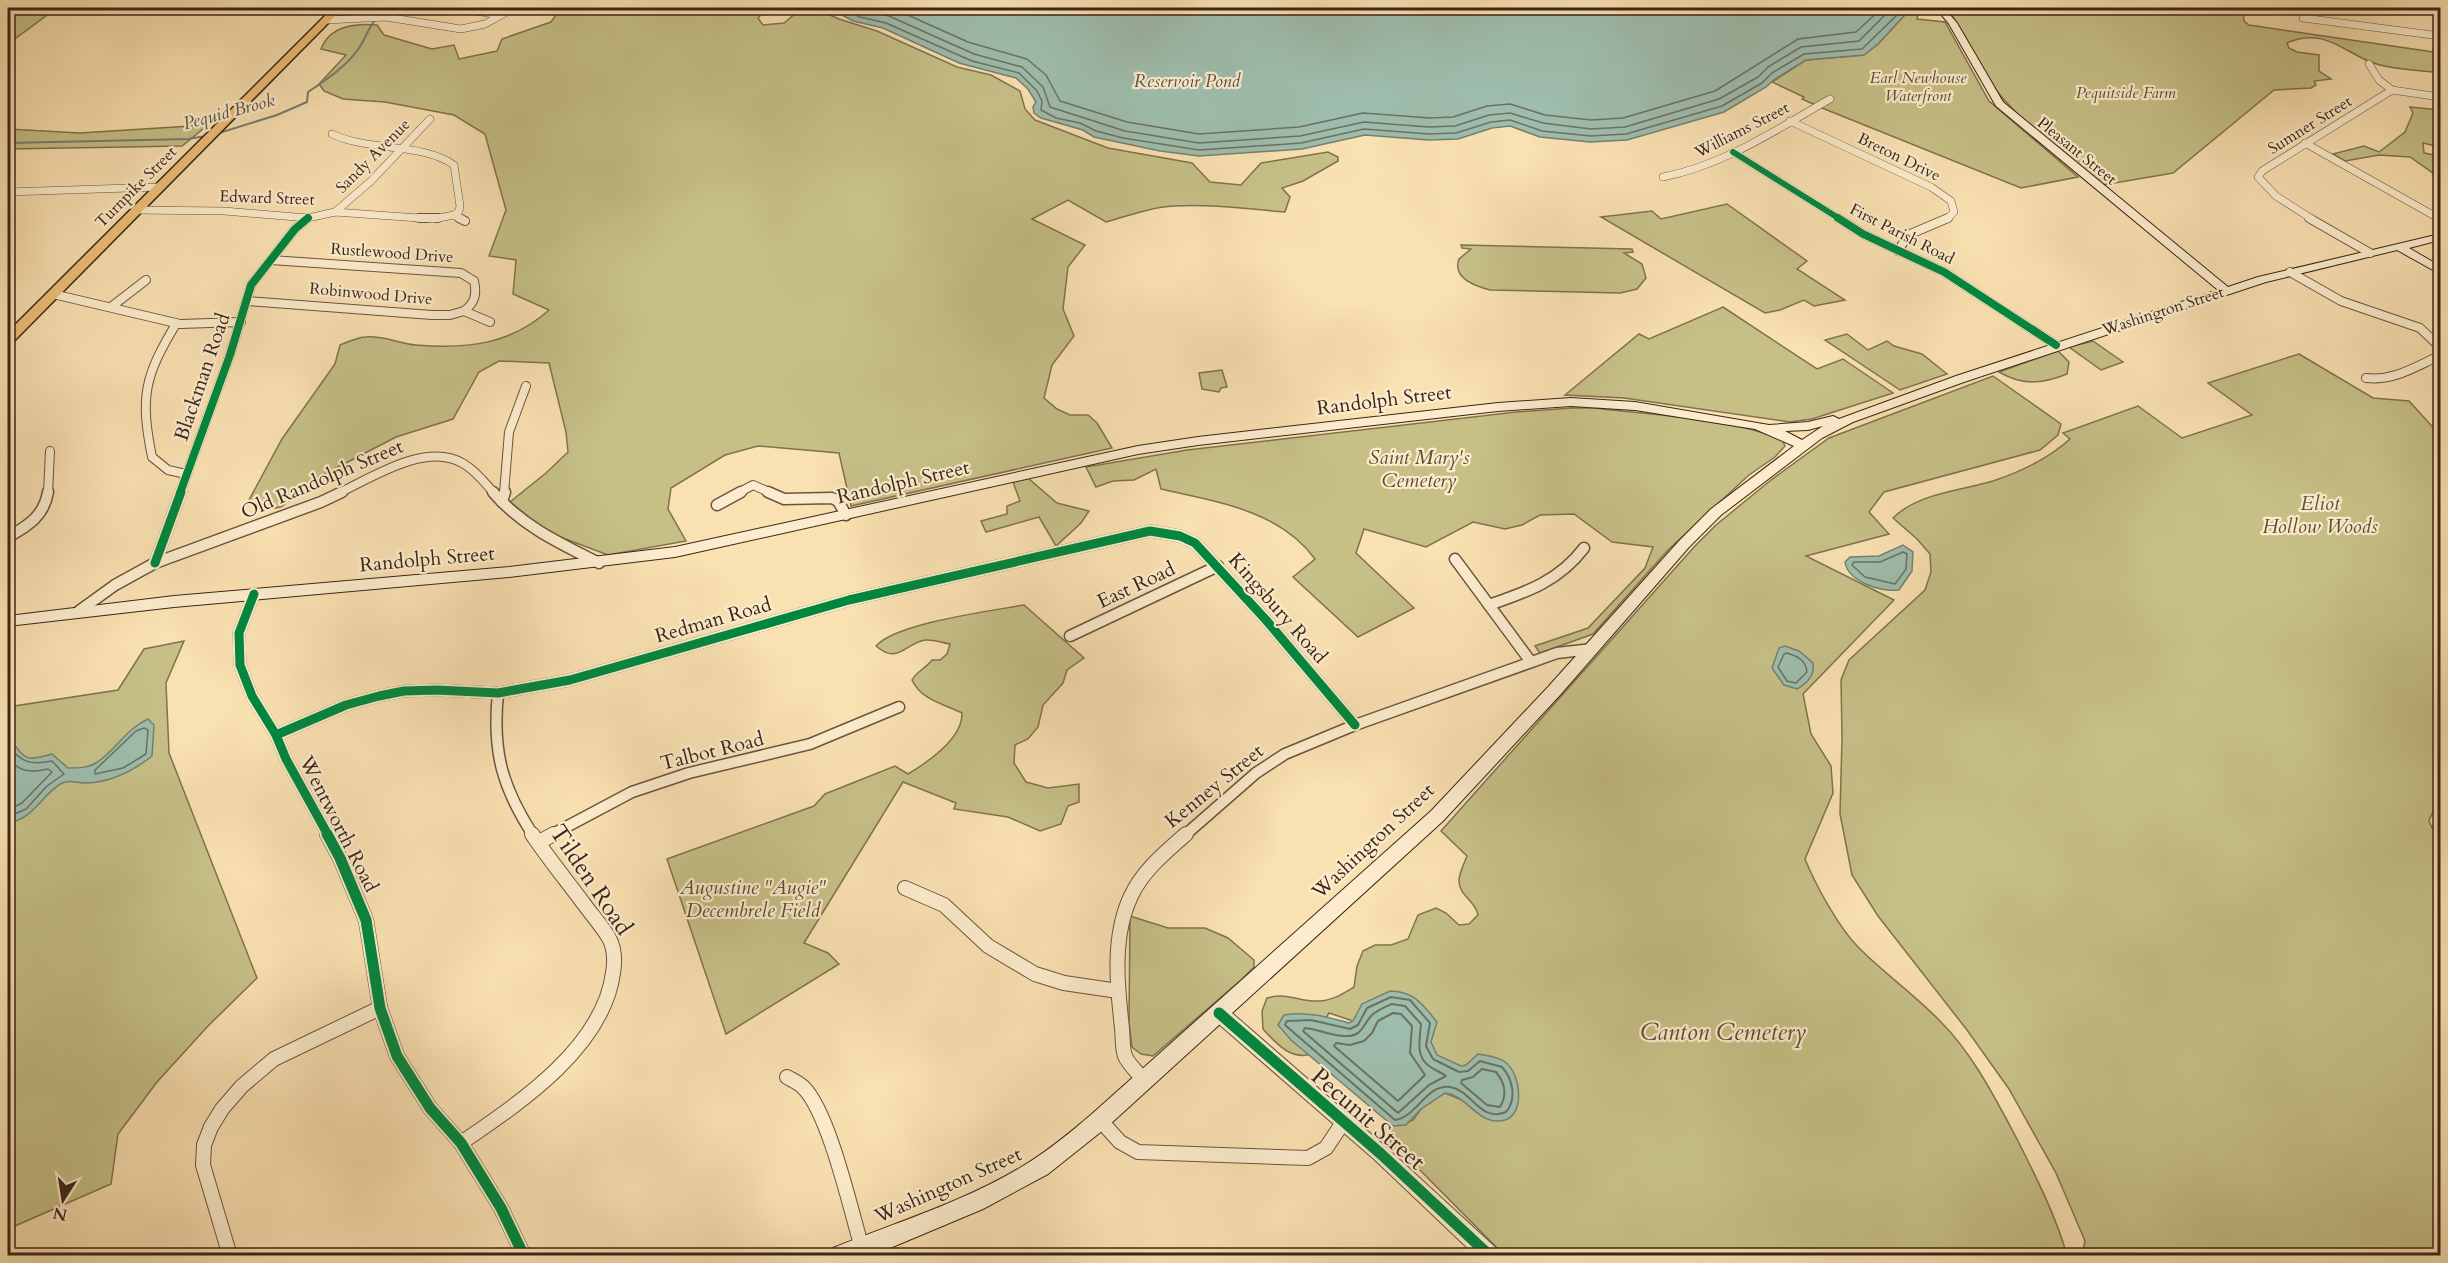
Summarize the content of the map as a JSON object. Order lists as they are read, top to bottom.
{
  "streets": {
    "main road": [
      "Pleasant Street",
      "Turnpike Street",
      "Washington Street",
      "Randolph Street"
    ],
    "street": [
      "Sumner Street",
      "Williams Street",
      "Sandy Avenue",
      "Breton Drive",
      "Edward Street",
      "First Parish Road",
      "Rustlewood Drive",
      "Robinwood Drive",
      "Blackman Road",
      "Old Randolph Street",
      "East Road",
      "Kingsbury Road",
      "Redman Road",
      "Talbot Road",
      "Kenney Street",
      "Wentworth Road",
      "Tilden Road",
      "Pecunit Street"
    ]
  },
  "crossings": [
    ["Sumner Street", "Washington Street"],
    ["Williams Street", "Breton Drive"],
    ["Williams Street", "First Parish Road"],
    ["Pleasant Street", "Washington Street"],
    ["Sandy Avenue", "Edward Street"],
    ["Breton Drive", "First Parish Road"],
    ["Turnpike Street", "Edward Street"],
    ["Edward Street", "Blackman Road"],
    ["First Parish Road", "Washington Street"],
    ["Rustlewood Drive", "Robinwood Drive"],
    ["Rustlewood Drive", "Blackman Road"],
    ["Robinwood Drive", "Blackman Road"],
    ["Washington Street", "Randolph Street"],
    ["Washington Street", "Kenney Street"],
    ["Washington Street", "Pecunit Street"],
    ["Blackman Road", "Old Randolph Street"],
    ["Randolph Street", "Old Randolph Street"],
    ["Randolph Street", "Wentworth Road"],
    ["East Road", "Kingsbury Road"],
    ["Kingsbury Road", "Redman Road"],
    ["Kingsbury Road", "Kenney Street"],
    ["Redman Road", "Wentworth Road"],
    ["Redman Road", "Tilden Road"],
    ["Talbot Road", "Tilden Road"],
    ["Wentworth Road", "Tilden Road"]
  ],
  "water": ["Reservoir Pond", "Pequid Brook"],
  "parks": [
    "Earl Newhouse Waterfront",
    "Pequitside Farm",
    "Saint Mary's Cemetery",
    "Eliot Hollow Woods",
    "Augustine \"Augie\" Decembrele Field",
    "Canton Cemetery"
  ],
  "north": "bottom"
}
